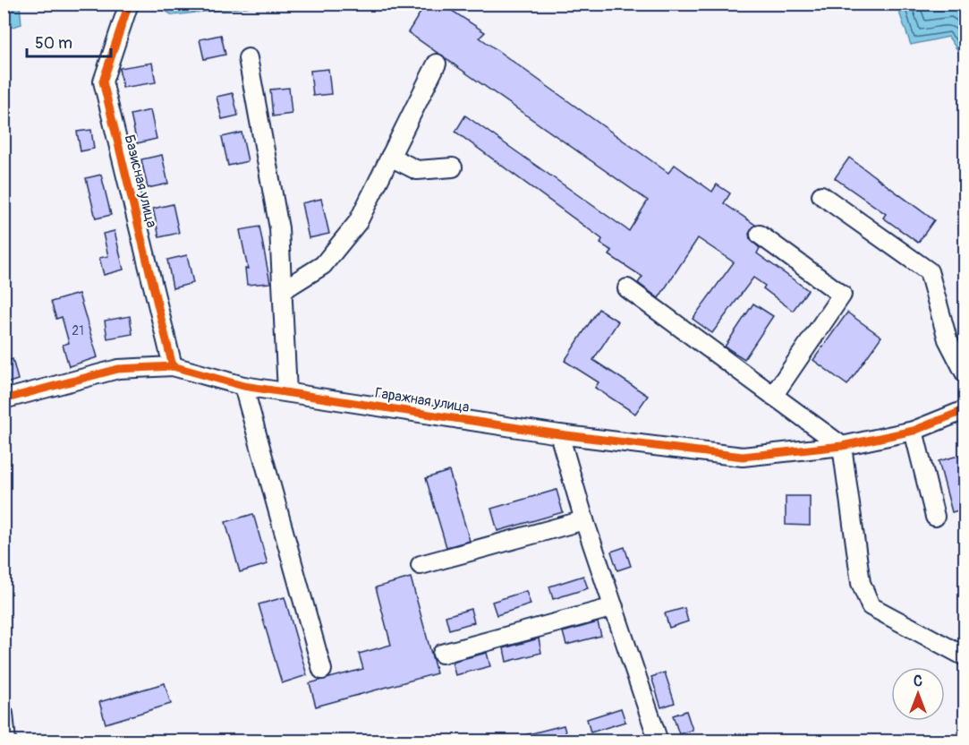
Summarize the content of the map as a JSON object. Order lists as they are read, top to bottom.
{
  "streets": {
    "street": ["Базисная улица", "Гаражная улица"]
  },
  "crossings": [
    ["Базисная улица", "Гаражная улица"]
  ],
  "house_numbers": ["21"],
  "scale_bar": "50 m",
  "north": "top"
}
